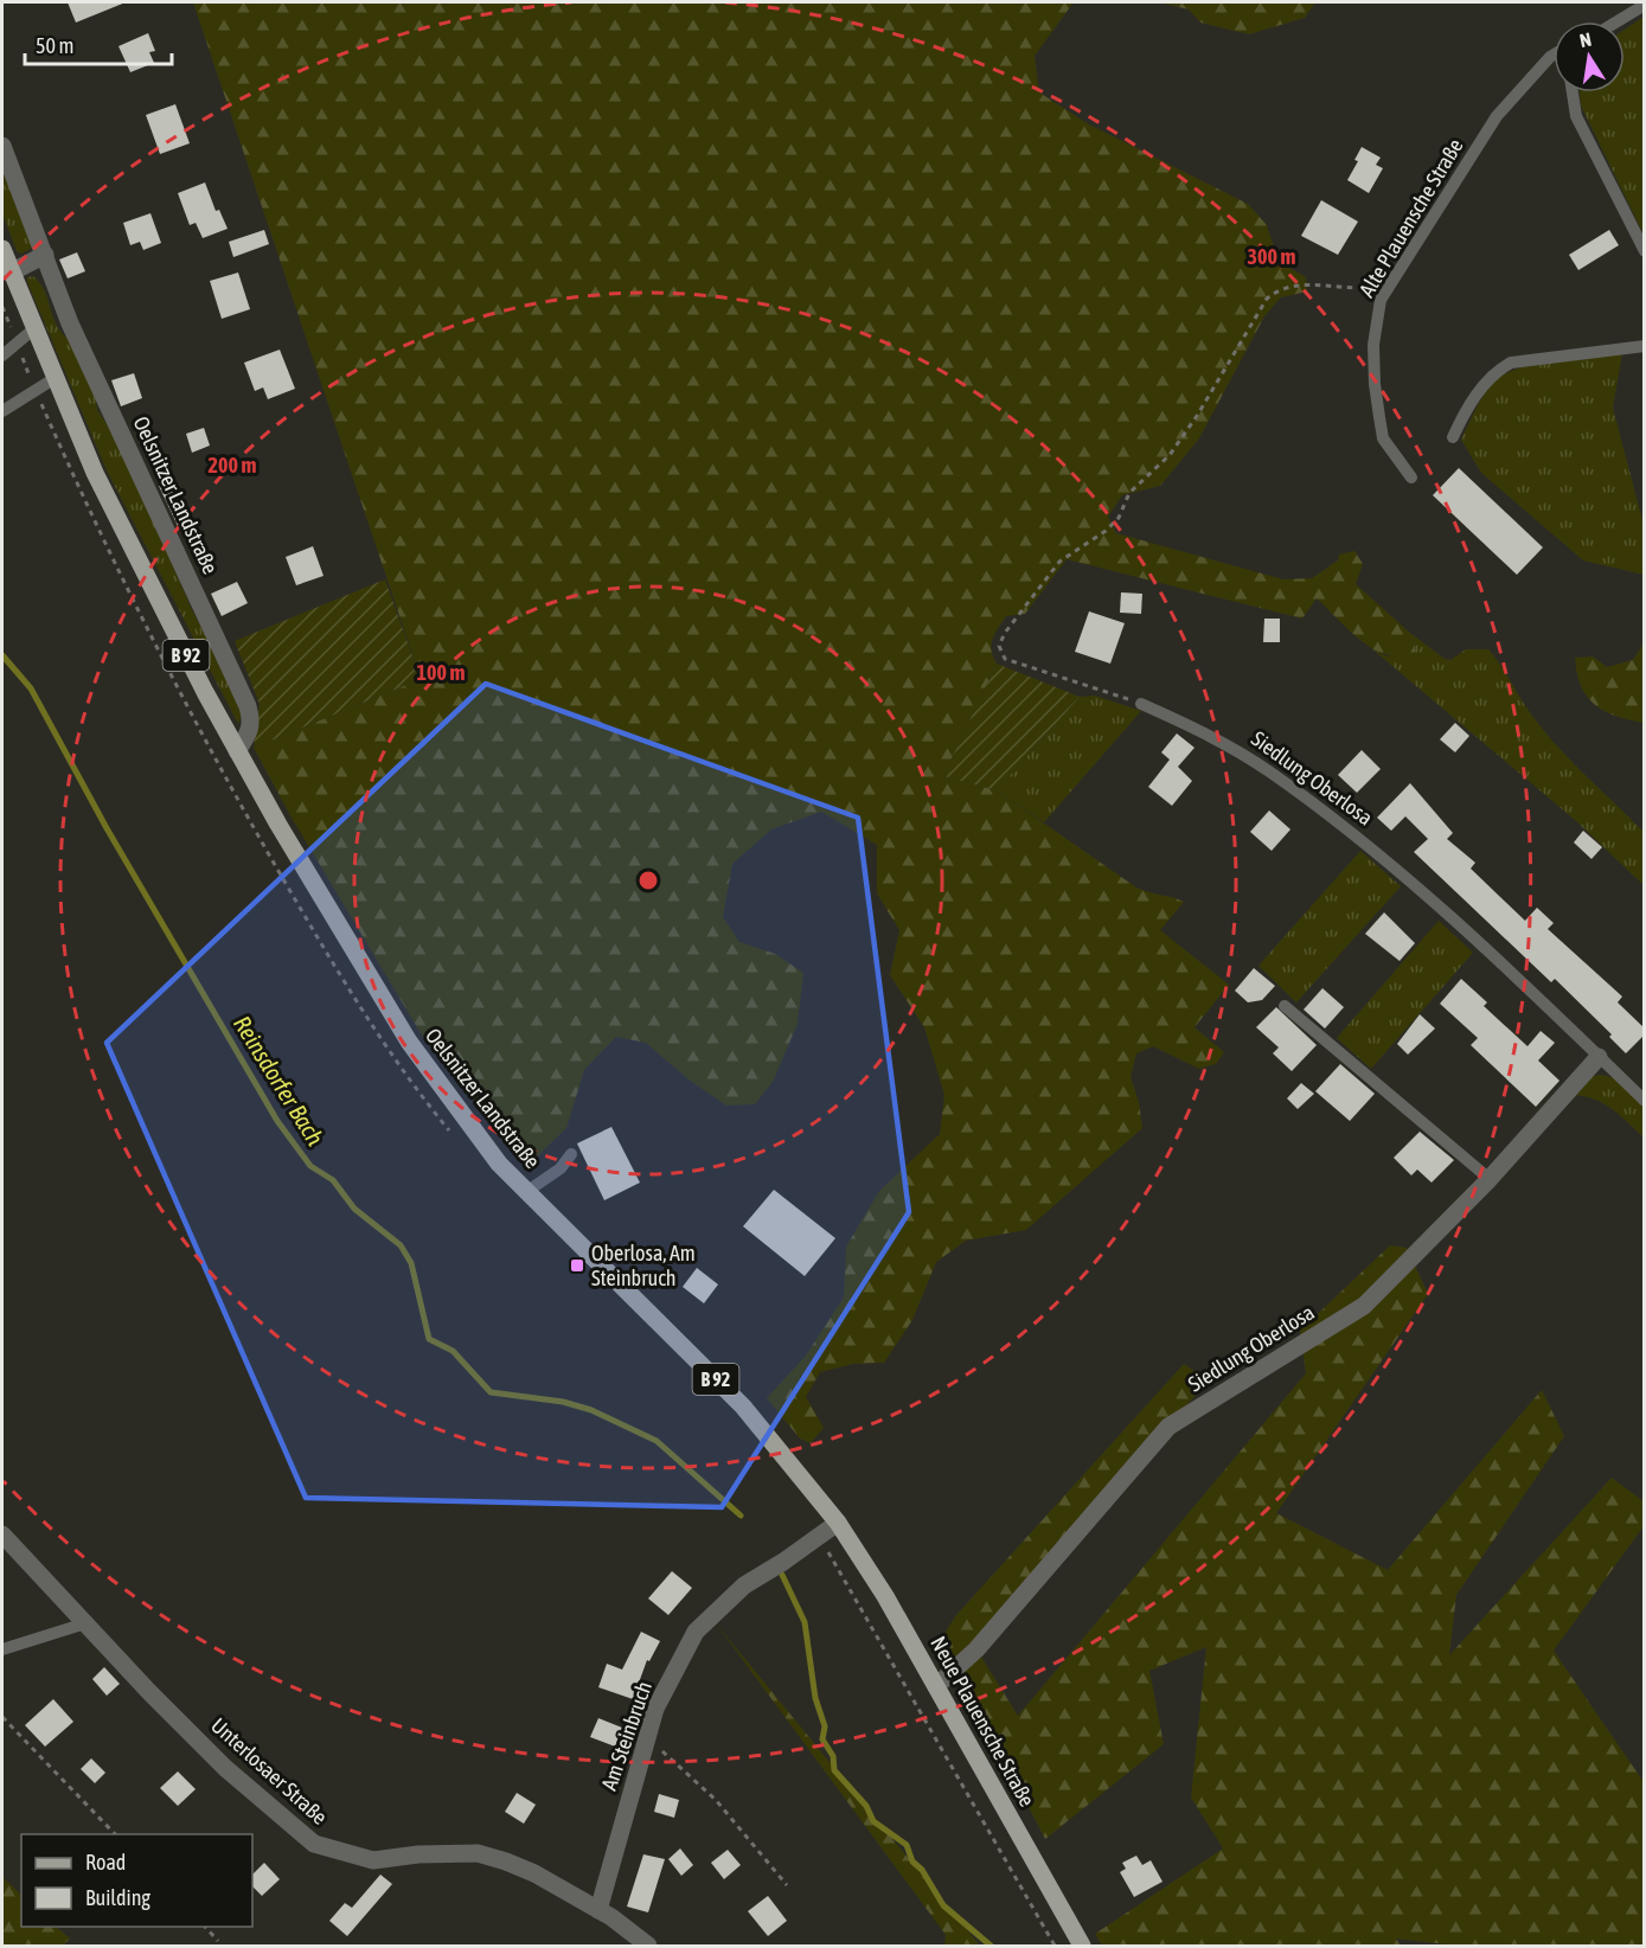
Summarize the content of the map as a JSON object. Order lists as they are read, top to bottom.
{
  "streets": {
    "main road": ["Oelsnitzer Landstraße", "B 92", "Neue Plauensche Straße"],
    "street": ["Siedlung Oberlosa", "Am Steinbruch", "Unterlosaer Straße"],
    "lane": ["Alte Plauensche Straße"]
  },
  "crossings": [
    ["Oelsnitzer Landstraße", "Neue Plauensche Straße"],
    ["Oelsnitzer Landstraße", "Am Steinbruch"],
    ["Siedlung Oberlosa", "Neue Plauensche Straße"],
    ["Neue Plauensche Straße", "Am Steinbruch"],
    ["Am Steinbruch", "Unterlosaer Straße"]
  ],
  "water": ["Reinsdorfer Bach"],
  "places": {
    "transit": ["Oberlosa, Am Steinbruch"]
  },
  "legend": ["Road", "Building"],
  "scale_bar": "50 m",
  "north": "top",
  "rings": ["300 m", "200 m", "100 m"]
}
